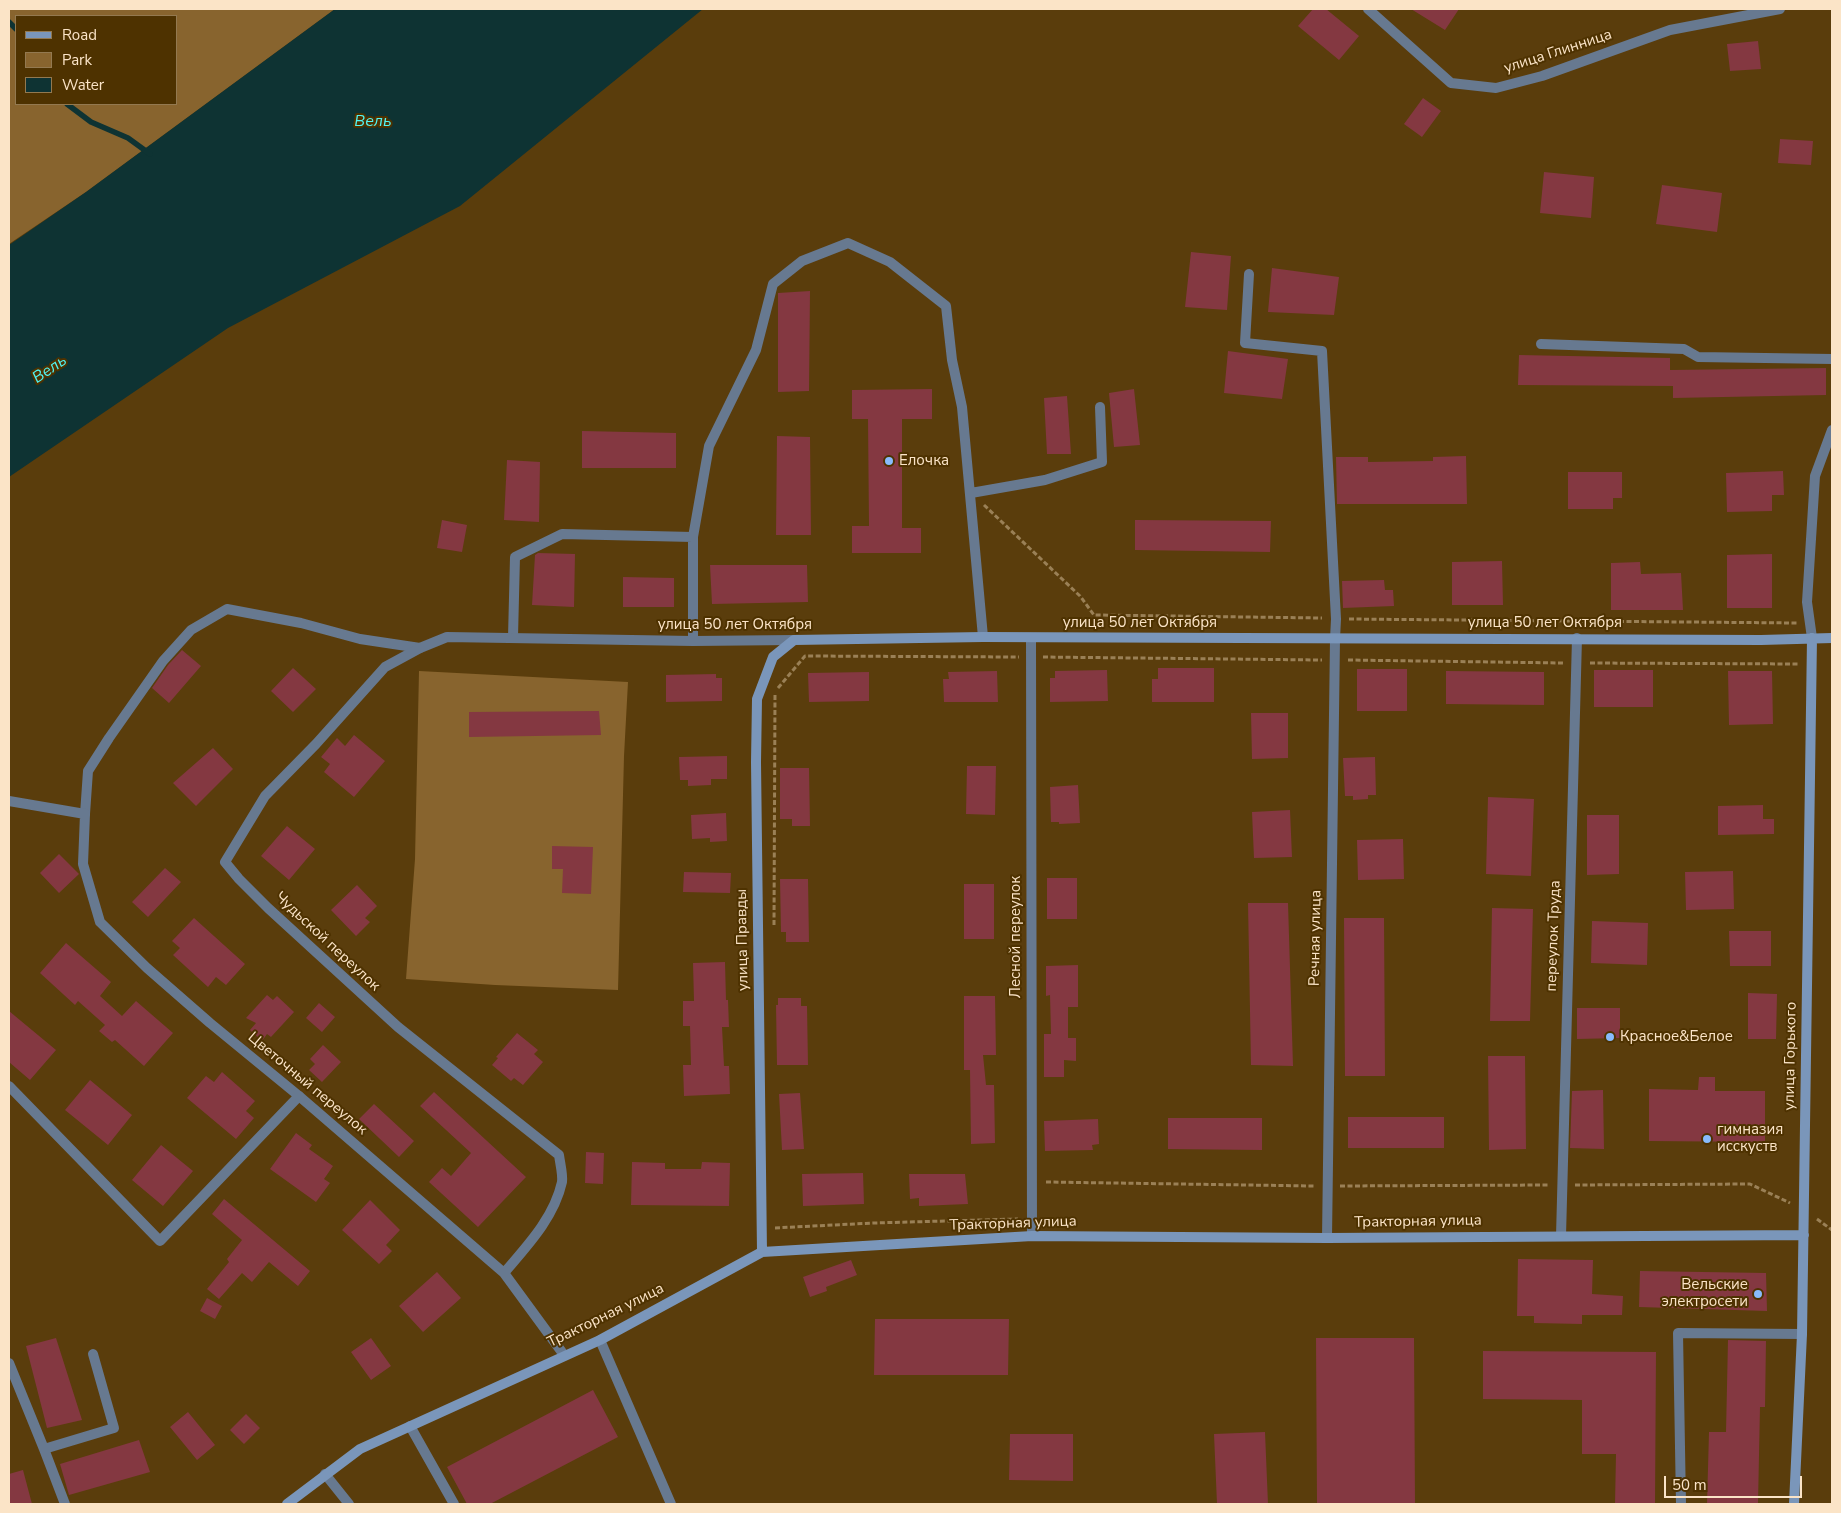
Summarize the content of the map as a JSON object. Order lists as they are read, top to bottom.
{
  "streets": {
    "street": [
      "улица Глинница",
      "улица 50 лет Октября",
      "переулок Труда",
      "Лесной переулок",
      "Речная улица",
      "улица Правды",
      "Чудьской переулок",
      "улица Горького",
      "Цветочный переулок",
      "Тракторная улица"
    ]
  },
  "crossings": [
    ["улица 50 лет Октября", "переулок Труда"],
    ["улица 50 лет Октября", "Лесной переулок"],
    ["улица 50 лет Октября", "Речная улица"],
    ["улица 50 лет Октября", "улица Правды"],
    ["улица 50 лет Октября", "Чудьской переулок"],
    ["улица 50 лет Октября", "улица Горького"],
    ["переулок Труда", "Тракторная улица"],
    ["Лесной переулок", "Тракторная улица"],
    ["Речная улица", "Тракторная улица"],
    ["улица Правды", "Тракторная улица"],
    ["Чудьской переулок", "Цветочный переулок"],
    ["улица Горького", "Тракторная улица"],
    ["Цветочный переулок", "Тракторная улица"]
  ],
  "water": ["Вель"],
  "places": [
    "Елочка",
    "Красное&Белое",
    "гимназия исскуств",
    "Вельские электросети"
  ],
  "legend": ["Road", "Park", "Water"],
  "scale_bar": "50 m"
}
